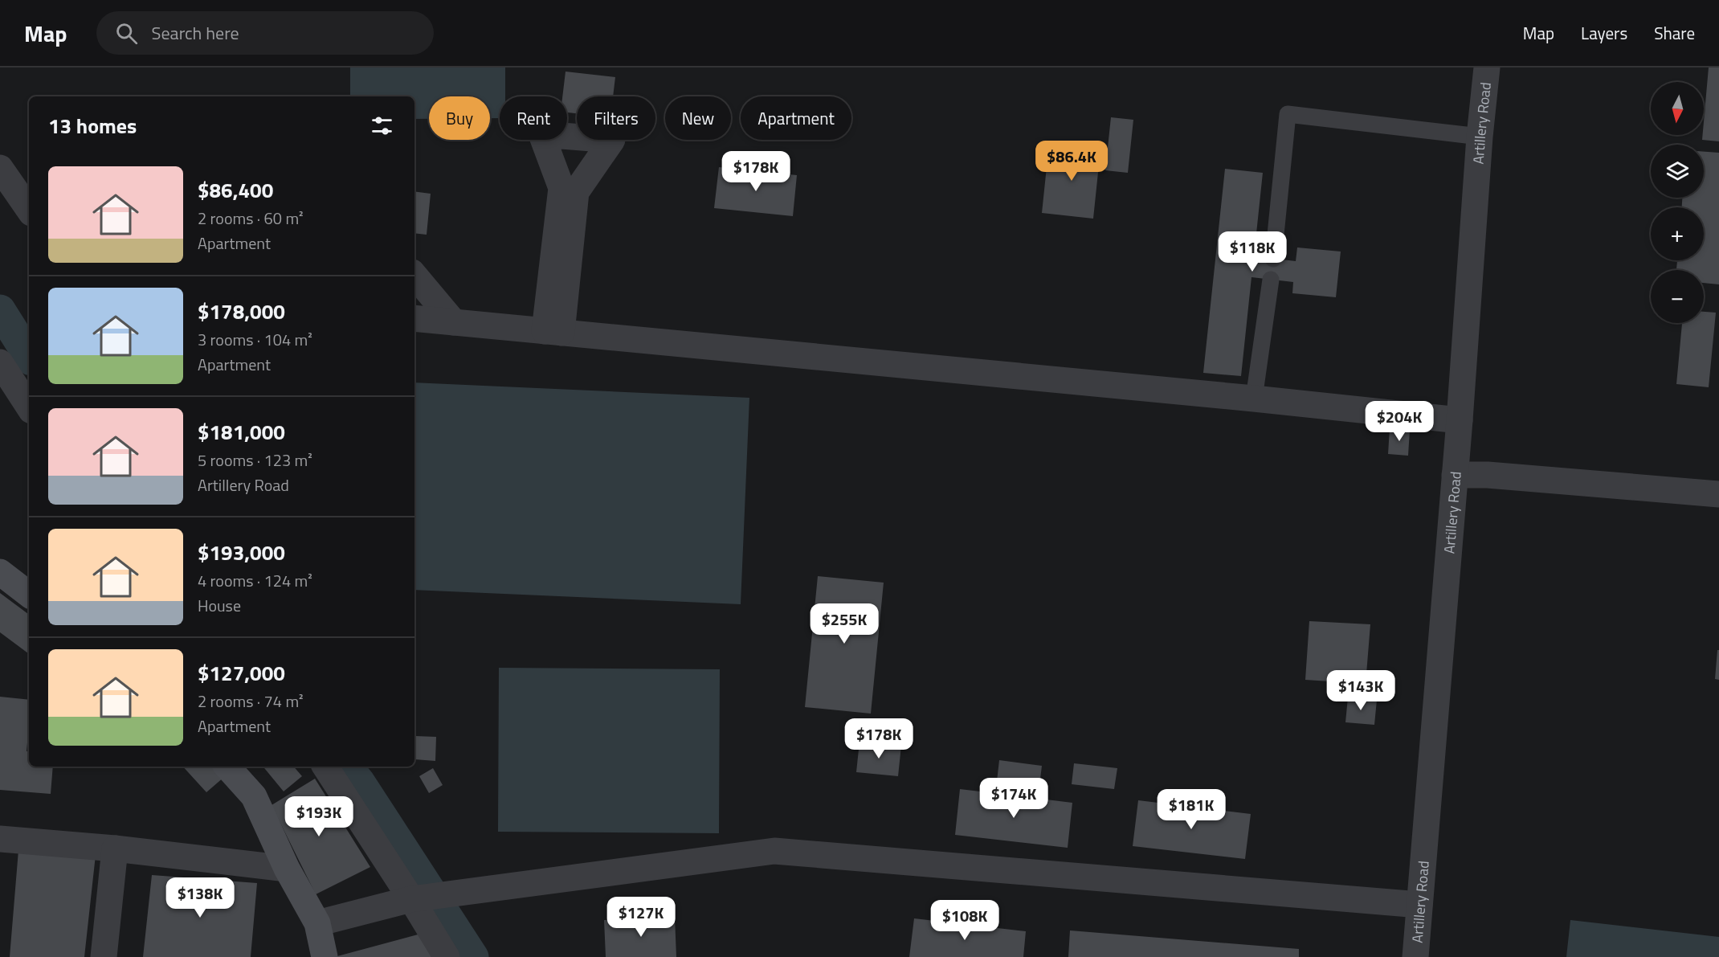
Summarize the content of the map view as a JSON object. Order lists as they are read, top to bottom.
{
  "streets": {
    "street": ["Artillery Road"]
  },
  "north": "bottom",
  "page": {
    "header": "Map",
    "search": "Search here",
    "nav": ["Map", "Layers", "Share"],
    "map_buttons": ["+", "−"],
    "chip": [
      "Buy",
      "Rent",
      "Filters",
      "New",
      "Apartment"
    ],
    "heading": "13 homes",
    "price": [
      "$86.4K",
      "$178K",
      "$118K",
      "$204K",
      "$255K",
      "$143K",
      "$178K",
      "$174K",
      "$181K",
      "$193K",
      "$138K",
      "$127K",
      "$108K"
    ],
    "list": [
      {
        "name": "$86,400",
        "note": "2 rooms · 60 m² · Apartment"
      },
      {
        "name": "$178,000",
        "note": "3 rooms · 104 m² · Apartment"
      },
      {
        "name": "$181,000",
        "note": "5 rooms · 123 m² · Artillery Road"
      },
      {
        "name": "$193,000",
        "note": "4 rooms · 124 m² · House"
      },
      {
        "name": "$127,000",
        "note": "2 rooms · 74 m² · Apartment"
      }
    ]
  }
}
